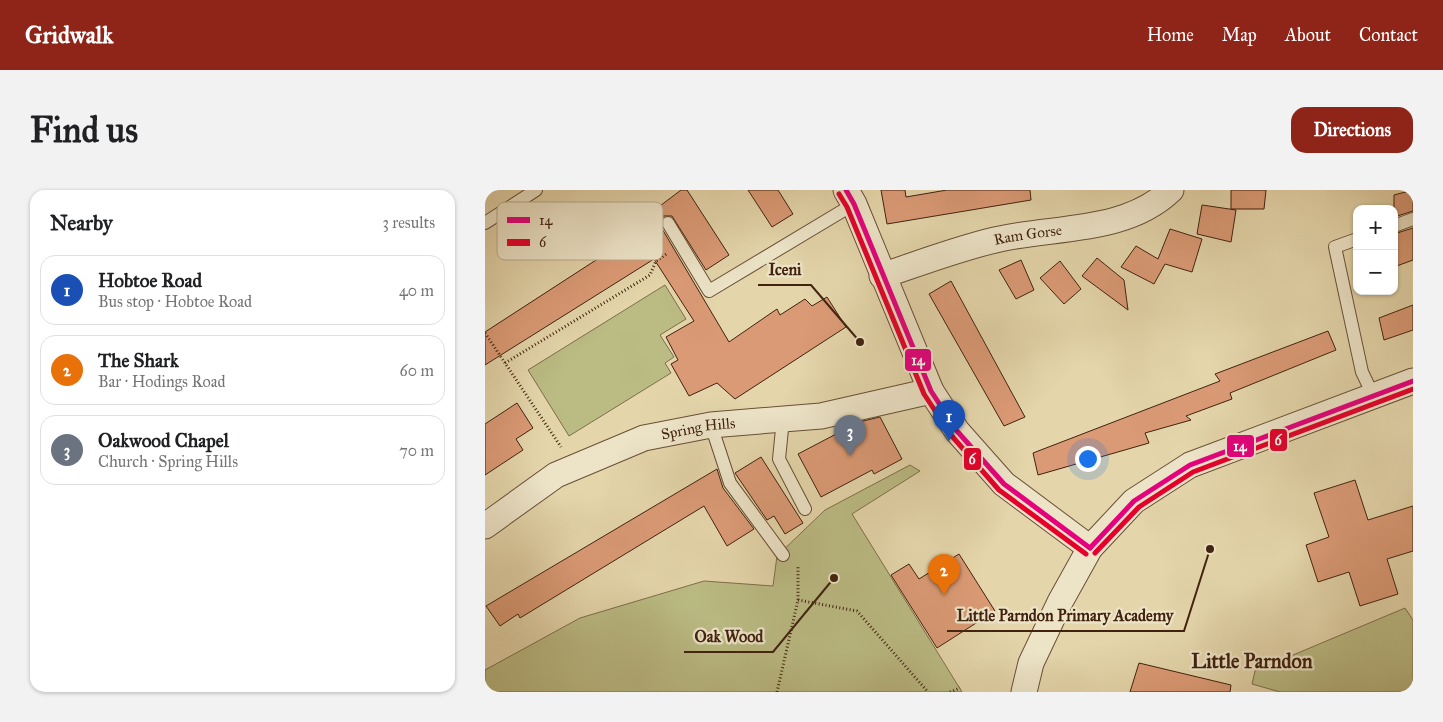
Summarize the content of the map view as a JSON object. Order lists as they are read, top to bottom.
{
  "streets": {
    "street": ["Ram Gorse", "Spring Hills"]
  },
  "districts": ["Little Parndon"],
  "places": ["Iceni", "Little Parndon Primary Academy", "Oak Wood"],
  "lines": ["transit line 14", "transit line 6"],
  "legend": ["14", "6"],
  "page": {
    "header": "Gridwalk",
    "nav": [
      "Home",
      "Map",
      "About",
      "Contact"
    ],
    "buttons": "Directions",
    "title": "Find us",
    "heading": ["Nearby", "3 results"],
    "map_buttons": ["+", "−"],
    "list": [
      {
        "mark": "1",
        "name": "Hobtoe Road",
        "note": "Bus stop · Hobtoe Road",
        "value": "40 m"
      },
      {
        "mark": "2",
        "name": "The Shark",
        "note": "Bar · Hodings Road",
        "value": "60 m"
      },
      {
        "mark": "3",
        "name": "Oakwood Chapel",
        "note": "Church · Spring Hills",
        "value": "70 m"
      }
    ],
    "pins": ["1", "3", "2"]
  }
}
